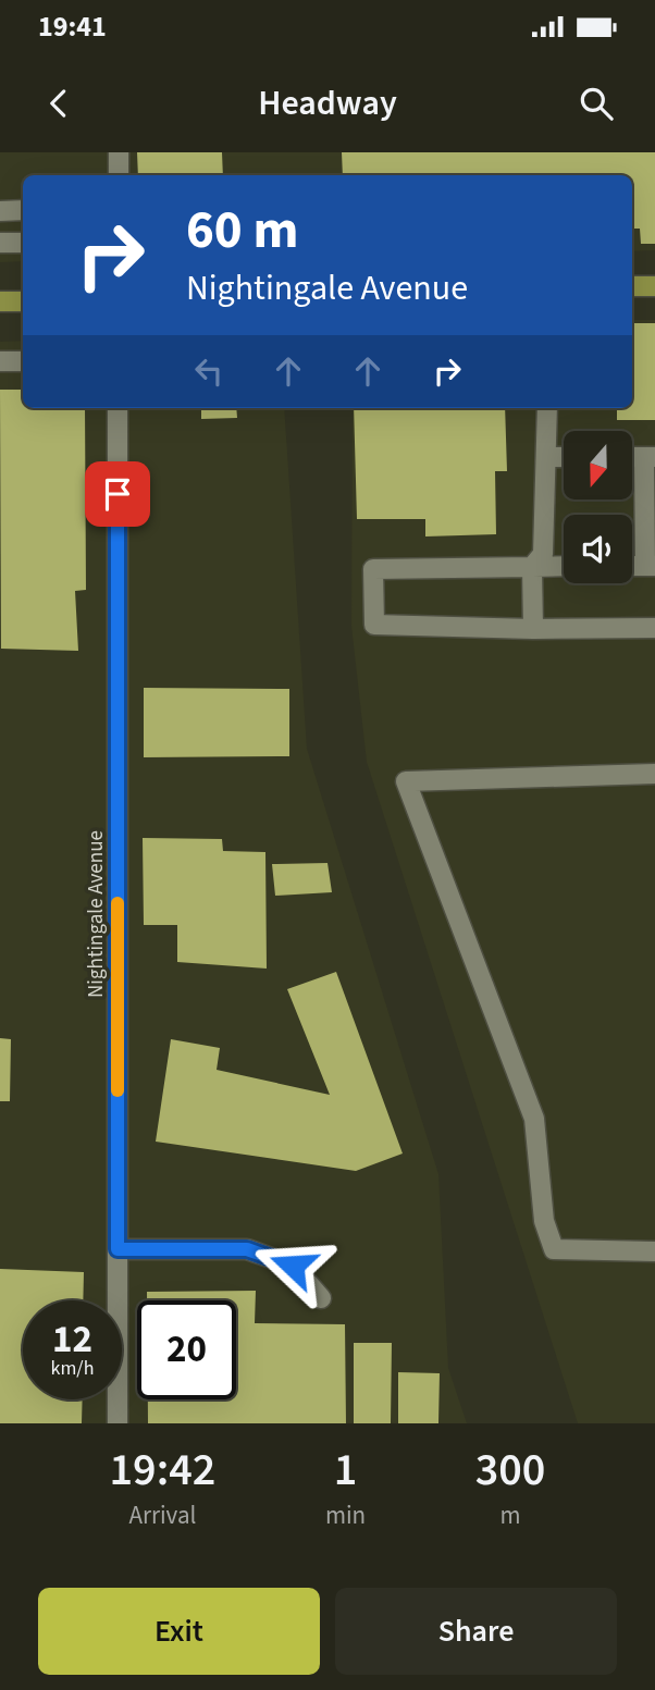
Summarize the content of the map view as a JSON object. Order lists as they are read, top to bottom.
{
  "streets": {
    "street": ["Nightingale Avenue"]
  },
  "north": "bottom",
  "page": {
    "status": "19:41",
    "header": "Headway",
    "turn": ["60 m", "Nightingale Avenue"],
    "speed": "12 km/h",
    "limit": "20",
    "eta": [
      "19:42",
      "Arrival",
      "1",
      "min",
      "300",
      "m"
    ],
    "buttons": ["Exit", "Share"]
  }
}
